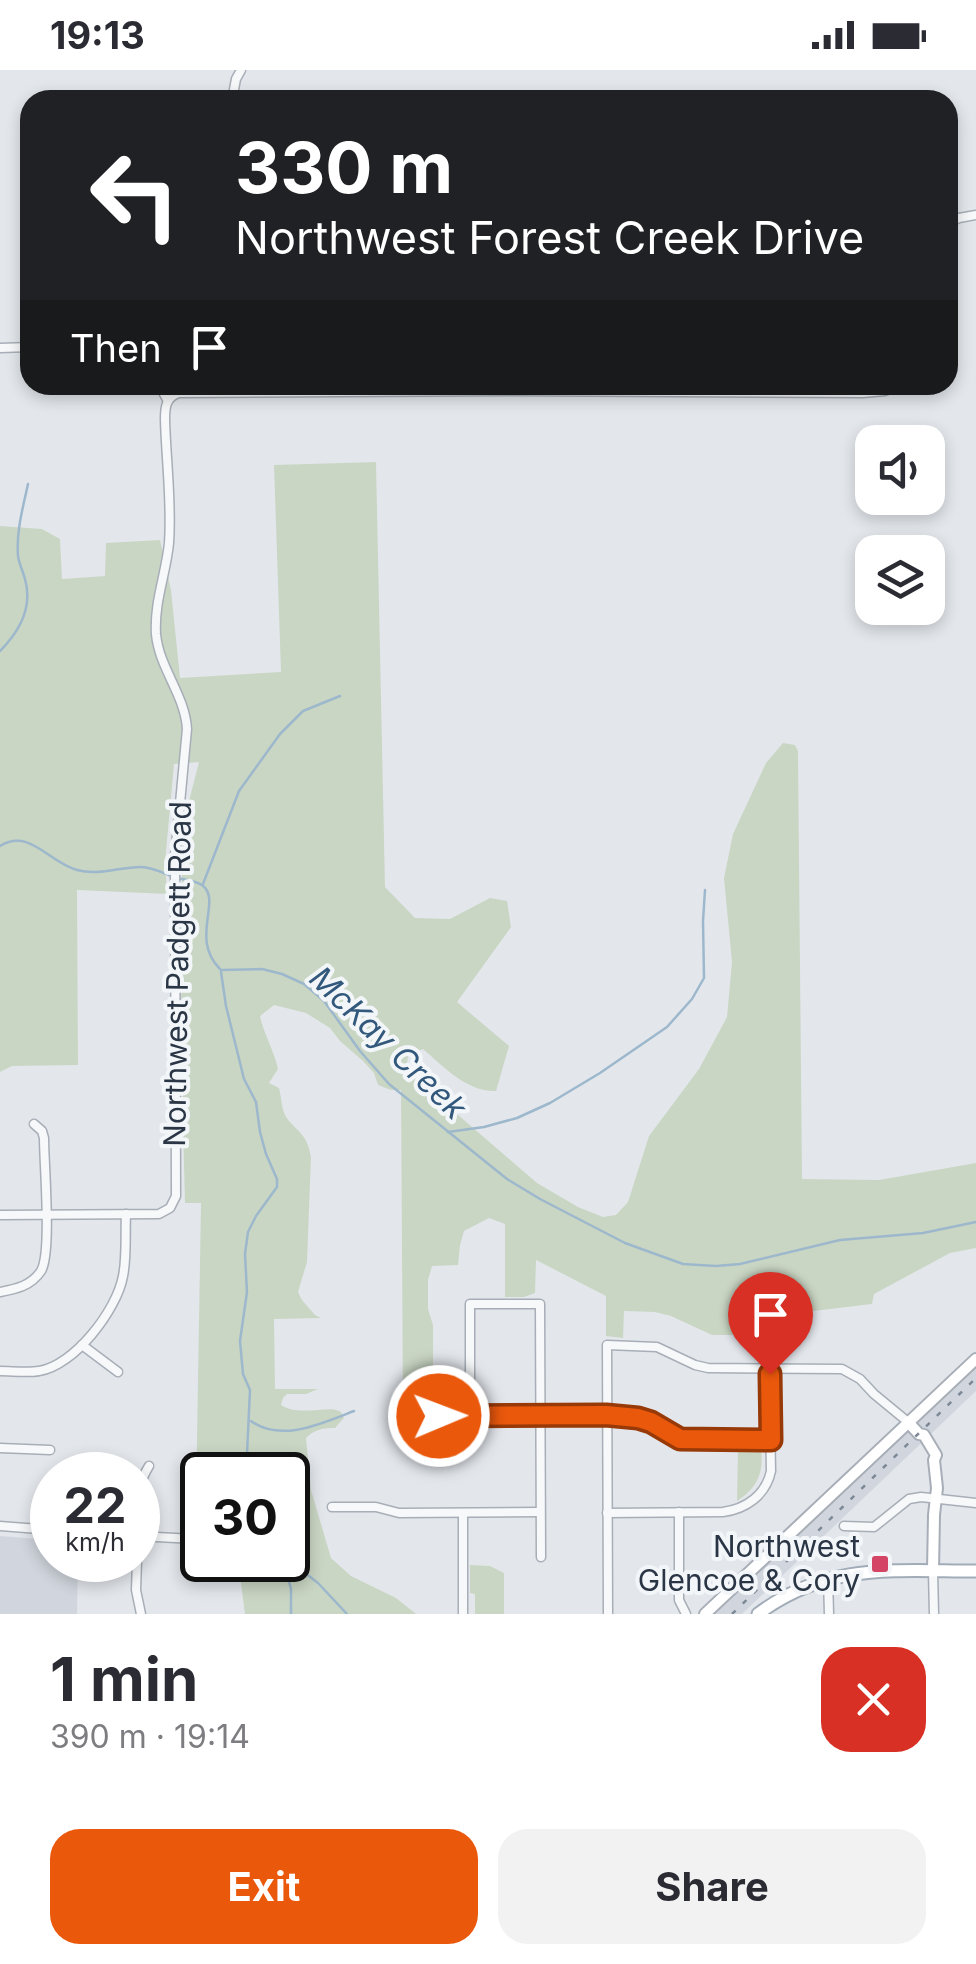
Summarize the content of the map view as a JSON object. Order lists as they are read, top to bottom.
{
  "streets": {
    "street": ["Northwest Padgett Road"]
  },
  "water": ["McKay Creek"],
  "places": {
    "transit": ["Northwest Glencoe & Cory"]
  },
  "page": {
    "status": "19:13",
    "turn": ["330 m", "Northwest Forest Creek Drive"],
    "then": "Then",
    "speed": "22 km/h",
    "limit": "30",
    "heading": ["1 min", "390 m · 19:14"],
    "buttons": ["Exit", "Share"]
  }
}
